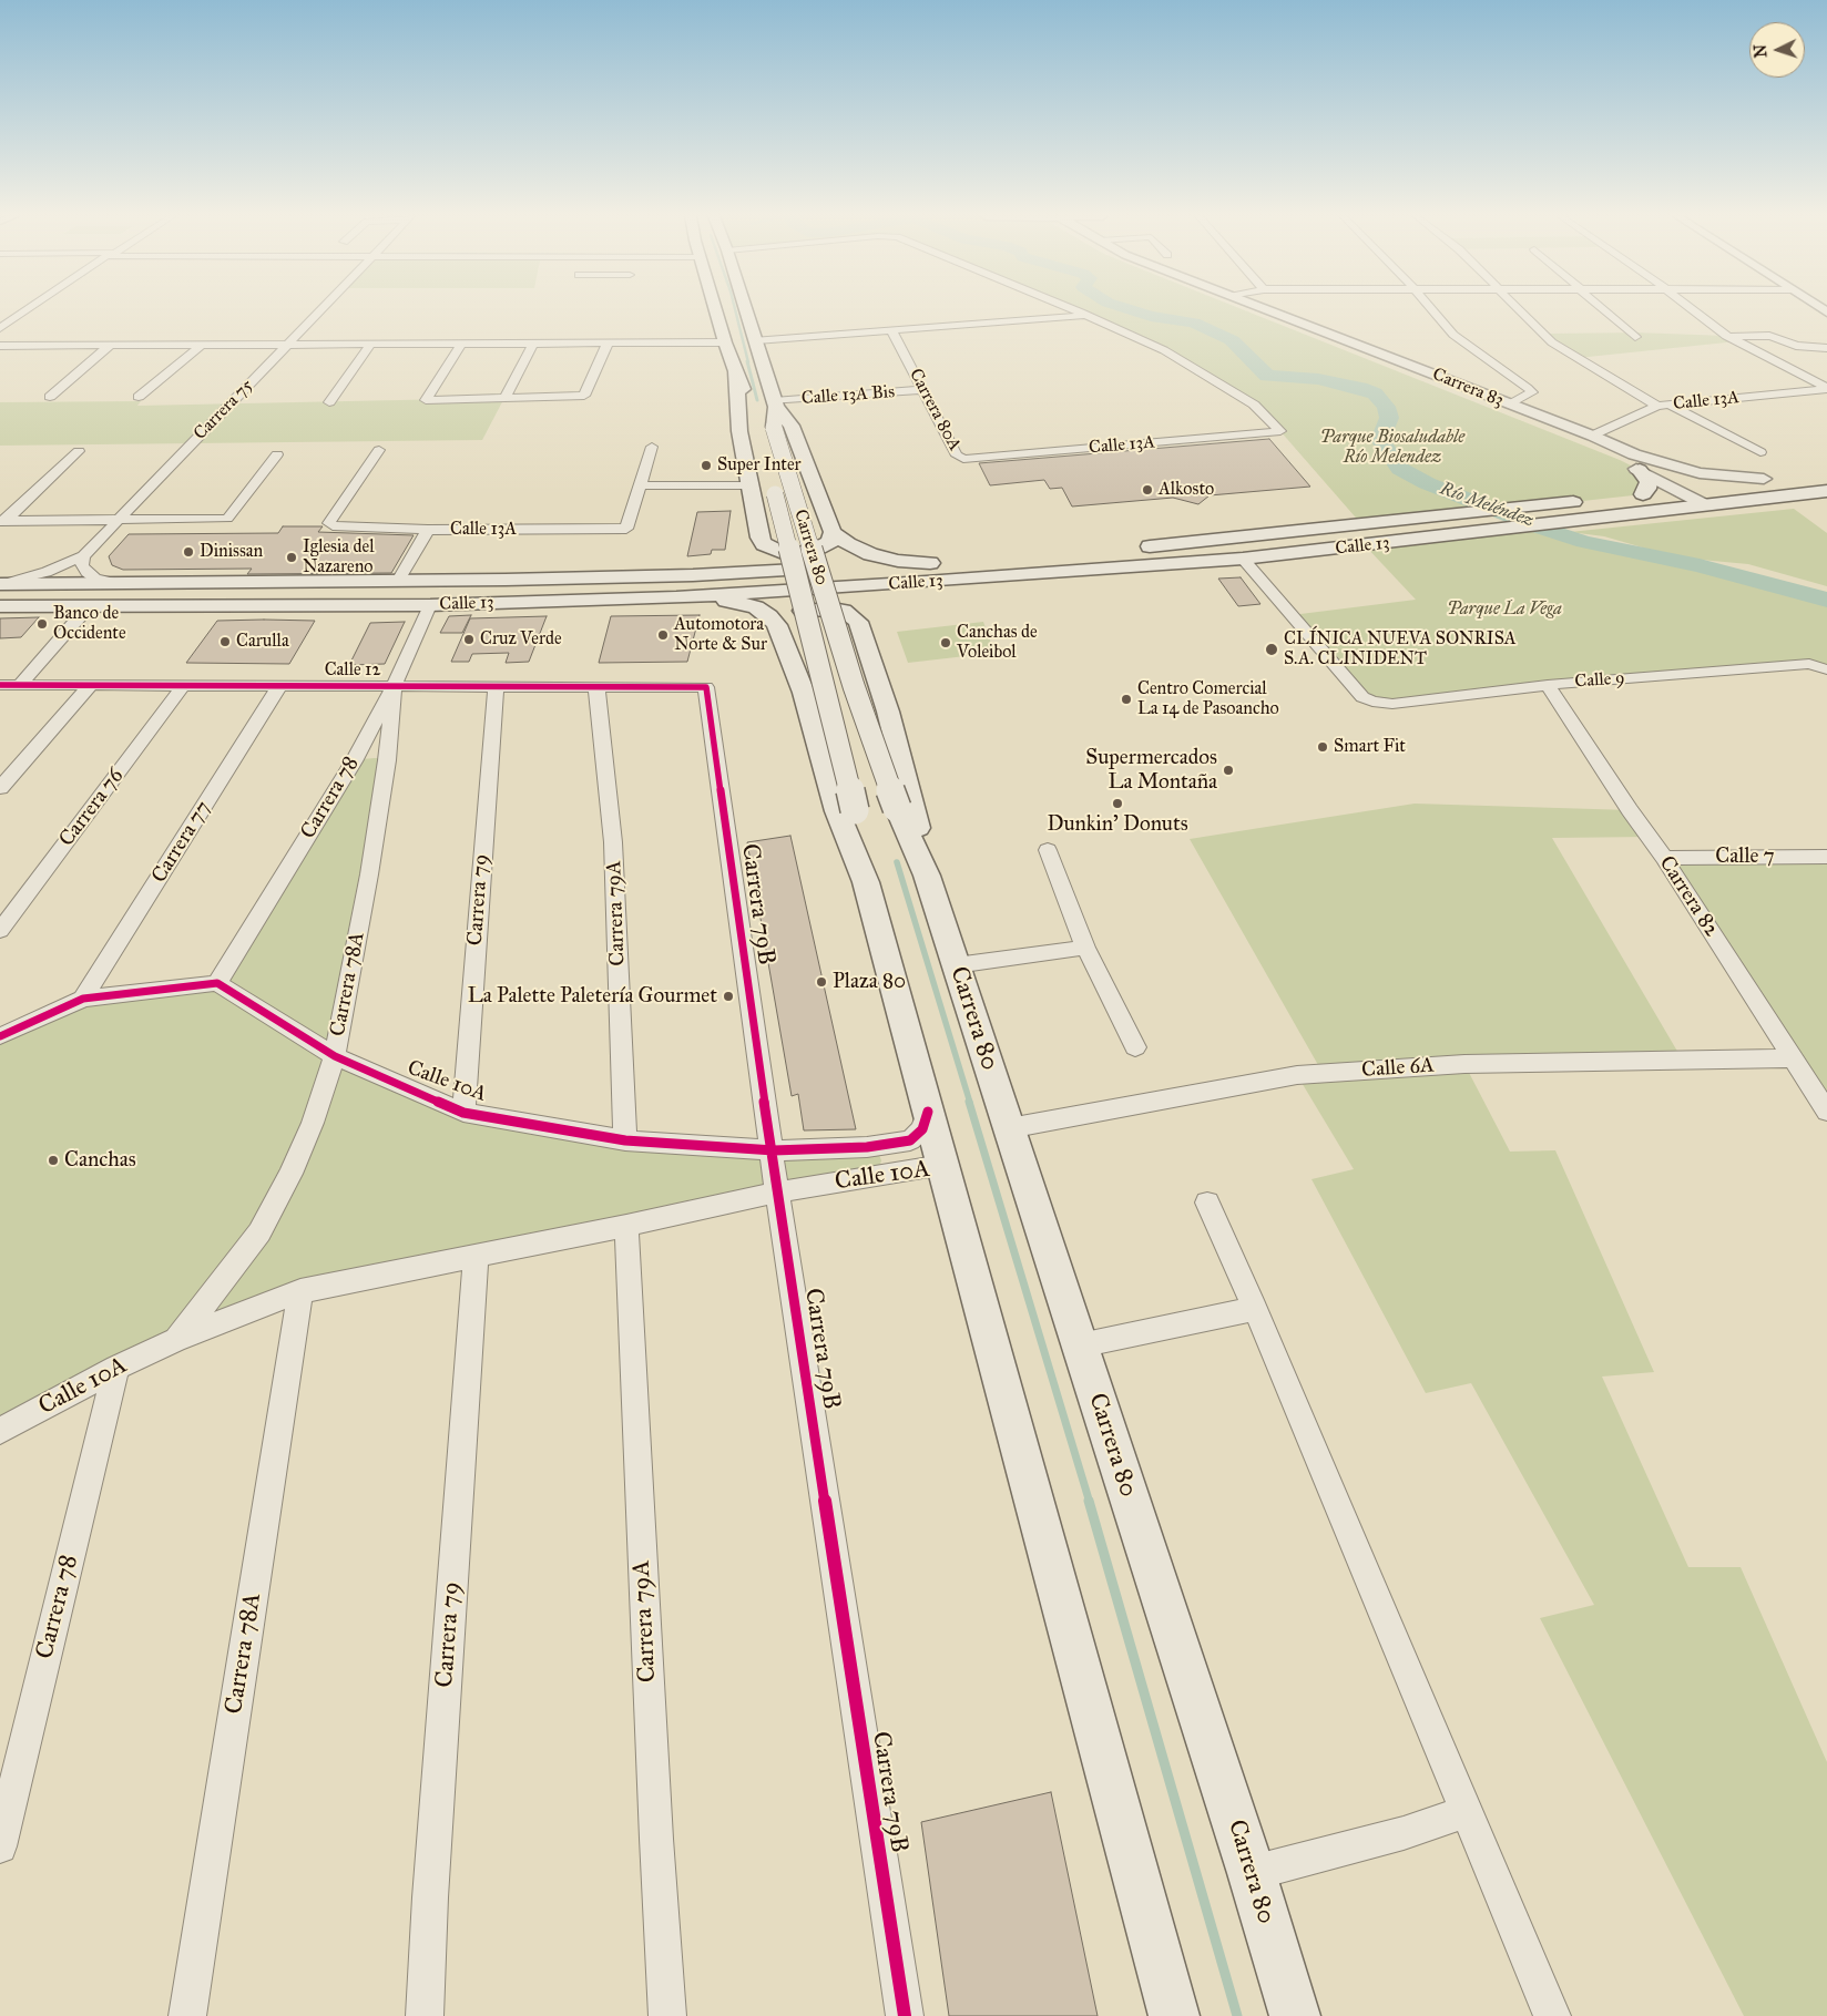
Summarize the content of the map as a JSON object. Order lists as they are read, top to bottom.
{
  "streets": {
    "main road": ["Calle 13", "Carrera 80"],
    "street": [
      "Carrera 83",
      "Calle 13A Bis",
      "Calle 13A",
      "Carrera 75",
      "Carrera 80A",
      "Calle 12",
      "Calle 9",
      "Carrera 78",
      "Carrera 76",
      "Carrera 77",
      "Calle 7",
      "Carrera 82",
      "Carrera 79",
      "Carrera 79B",
      "Carrera 79A",
      "Carrera 78A",
      "Calle 6A",
      "Calle 10A"
    ]
  },
  "crossings": [
    ["Carrera 83", "Calle 13A"],
    ["Carrera 83", "Calle 13"],
    ["Calle 13A Bis", "Carrera 80A"],
    ["Calle 13A Bis", "Carrera 80"],
    ["Calle 13A", "Carrera 80A"],
    ["Carrera 75", "Calle 13"],
    ["Calle 13", "Calle 9"],
    ["Calle 13", "Carrera 78"],
    ["Carrera 80", "Calle 6A"],
    ["Carrera 80", "Calle 10A"],
    ["Calle 12", "Carrera 78"],
    ["Calle 12", "Carrera 76"],
    ["Calle 12", "Carrera 77"],
    ["Calle 12", "Carrera 79"],
    ["Calle 12", "Carrera 79B"],
    ["Calle 12", "Carrera 79A"],
    ["Calle 12", "Carrera 78A"],
    ["Calle 9", "Carrera 82"],
    ["Carrera 78", "Carrera 78A"],
    ["Carrera 78", "Calle 10A"],
    ["Calle 7", "Carrera 82"],
    ["Carrera 82", "Calle 6A"],
    ["Carrera 79", "Calle 10A"],
    ["Carrera 79B", "Calle 10A"],
    ["Carrera 79A", "Calle 10A"],
    ["Carrera 78A", "Calle 10A"]
  ],
  "water": ["Río Meléndez"],
  "parks": ["Parque Biosaludable Río Melendez", "Parque La Vega"],
  "places": [
    "Super Inter",
    "Alkosto",
    "Dinissan",
    "Iglesia del Nazareno",
    "Banco de Occidente",
    "Automotora Norte & Sur",
    "Cruz Verde",
    "Carulla",
    "Canchas de Voleibol",
    "CLÍNICA NUEVA SONRISA S.A. CLINIDENT",
    "Centro Comercial La 14 de Pasoancho",
    "Smart Fit",
    "Supermercados La Montaña",
    "Dunkin' Donuts",
    "Plaza 80",
    "La Palette Paletería Gourmet",
    "Canchas"
  ],
  "north": "left"
}
